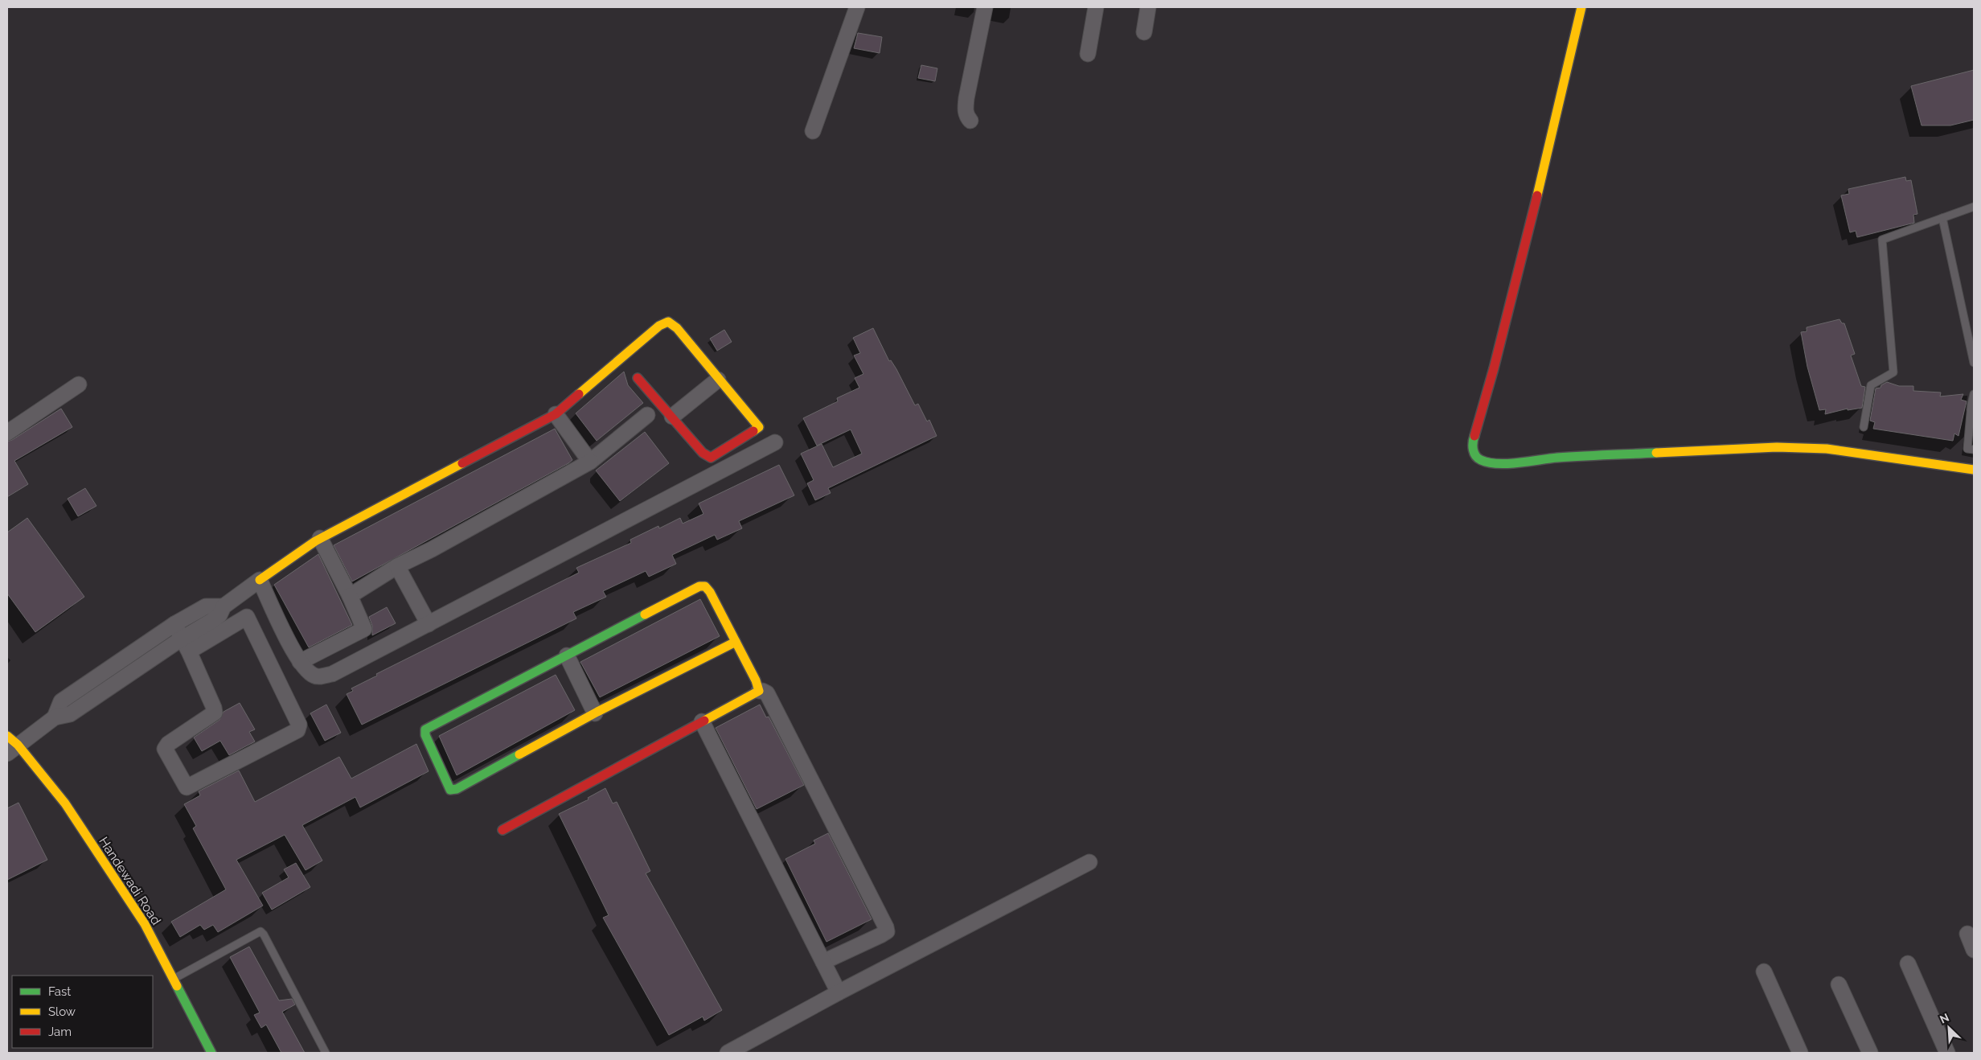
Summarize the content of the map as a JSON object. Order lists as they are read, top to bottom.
{
  "streets": {
    "street": ["Handewadi Road"]
  },
  "legend": ["Fast", "Slow", "Jam"],
  "north": "top left"
}
